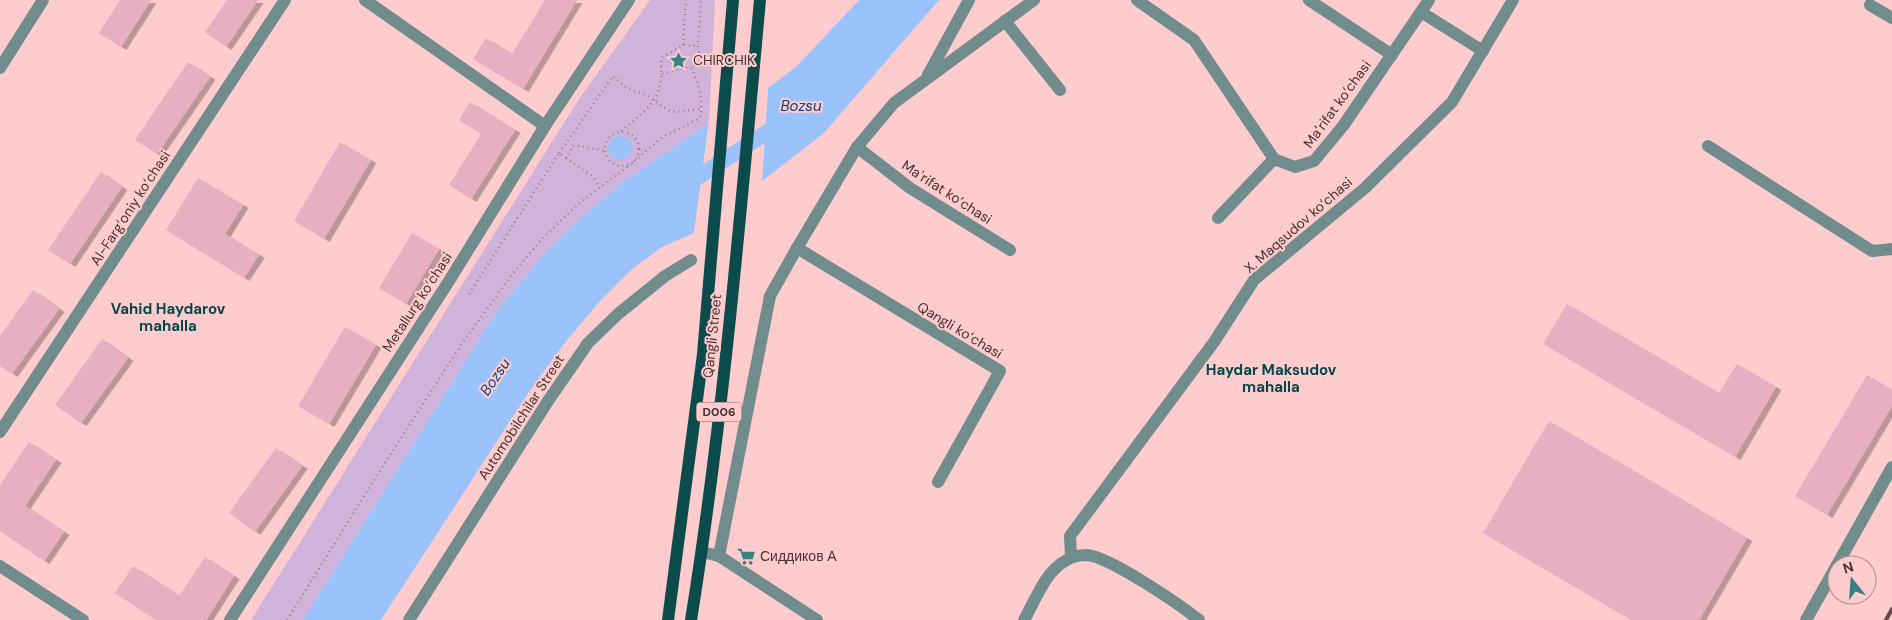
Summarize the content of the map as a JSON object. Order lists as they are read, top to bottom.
{
  "streets": {
    "main road": ["Qangli Street", "D006"],
    "street": [
      "Maʼrifat ko‘chasi",
      "Al-Farg‘oniy ko‘chasi",
      "X. Maqsudov ko‘chasi",
      "Metallurg ko‘chasi",
      "Qangli ko‘chasi",
      "Automobilchilar Street"
    ]
  },
  "districts": ["Vahid Haydarov mahalla", "Haydar Maksudov mahalla"],
  "water": ["Bozsu"],
  "places": {
    "place": ["CHIRCHIK"],
    "supermarket": ["Сиддиков А"]
  },
  "north": "top"
}
